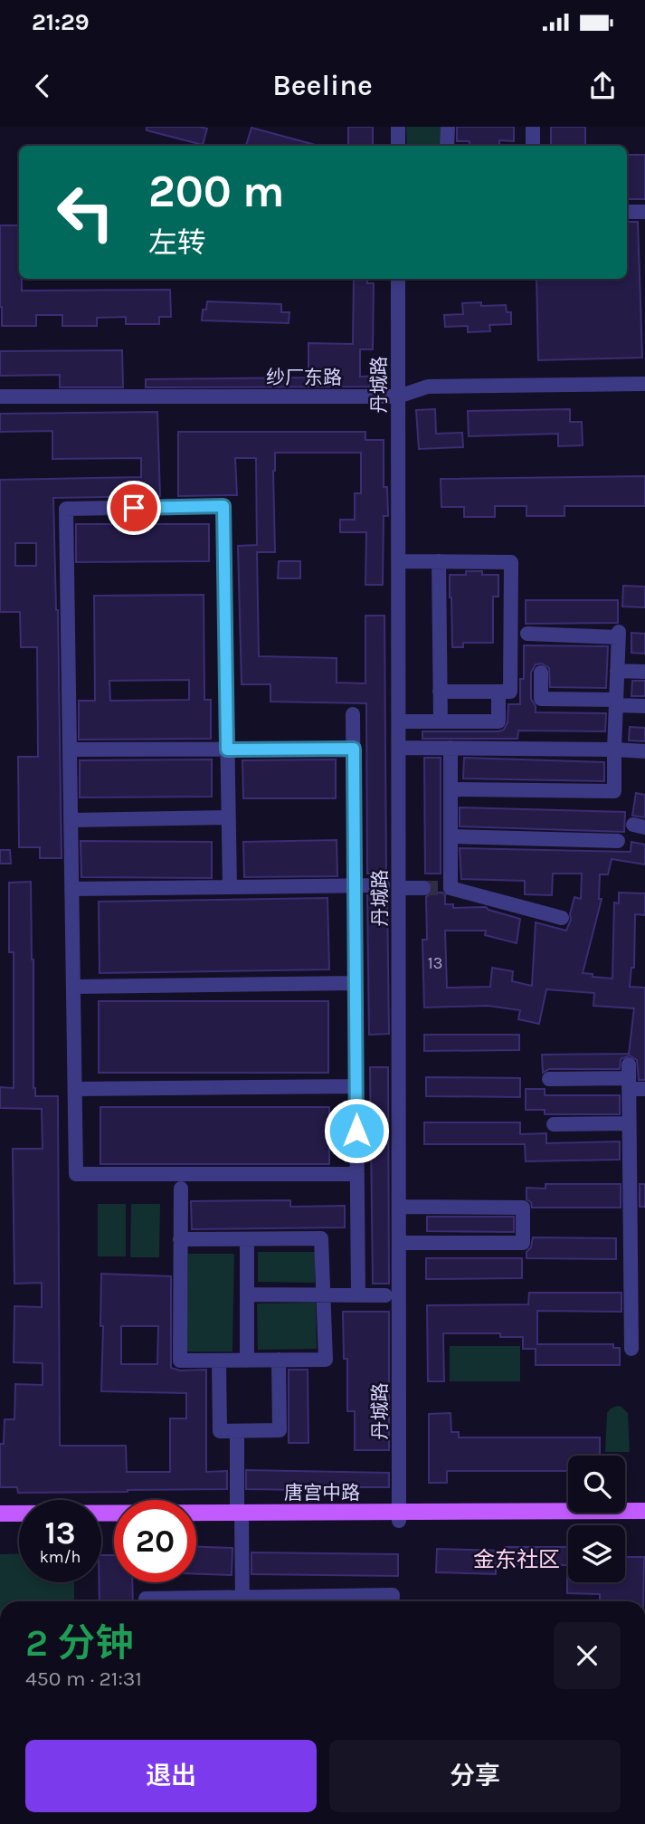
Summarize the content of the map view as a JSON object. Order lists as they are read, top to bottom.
{
  "streets": {
    "main road": ["唐宫中路"],
    "street": ["纱厂东路", "丹城路"]
  },
  "crossings": [
    ["纱厂东路", "丹城路"],
    ["丹城路", "唐宫中路"]
  ],
  "districts": ["金东社区"],
  "house_numbers": ["13"],
  "page": {
    "status": "21:29",
    "header": "Beeline",
    "turn": ["200 m", "左转"],
    "speed": "13 km/h",
    "limit": "20",
    "heading": ["2 分钟", "450 m · 21:31"],
    "buttons": ["退出", "分享"]
  }
}
